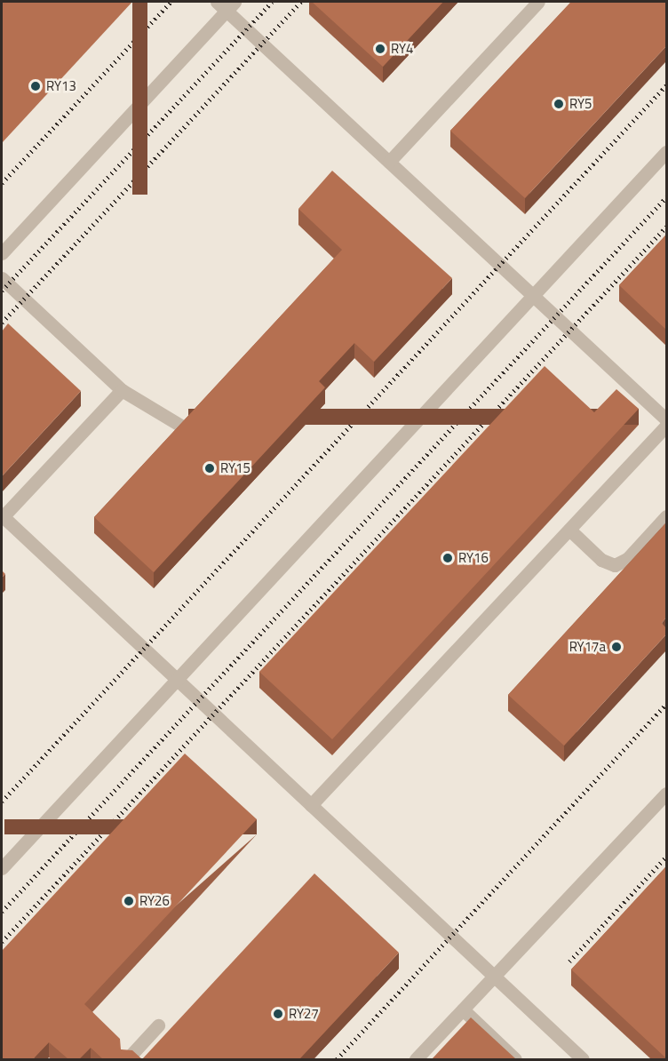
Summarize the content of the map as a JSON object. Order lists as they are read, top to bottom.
{
  "places": [
    "RY4",
    "RY13",
    "RY5",
    "RY15",
    "RY16",
    "RY17a",
    "RY26",
    "RY27"
  ]
}
